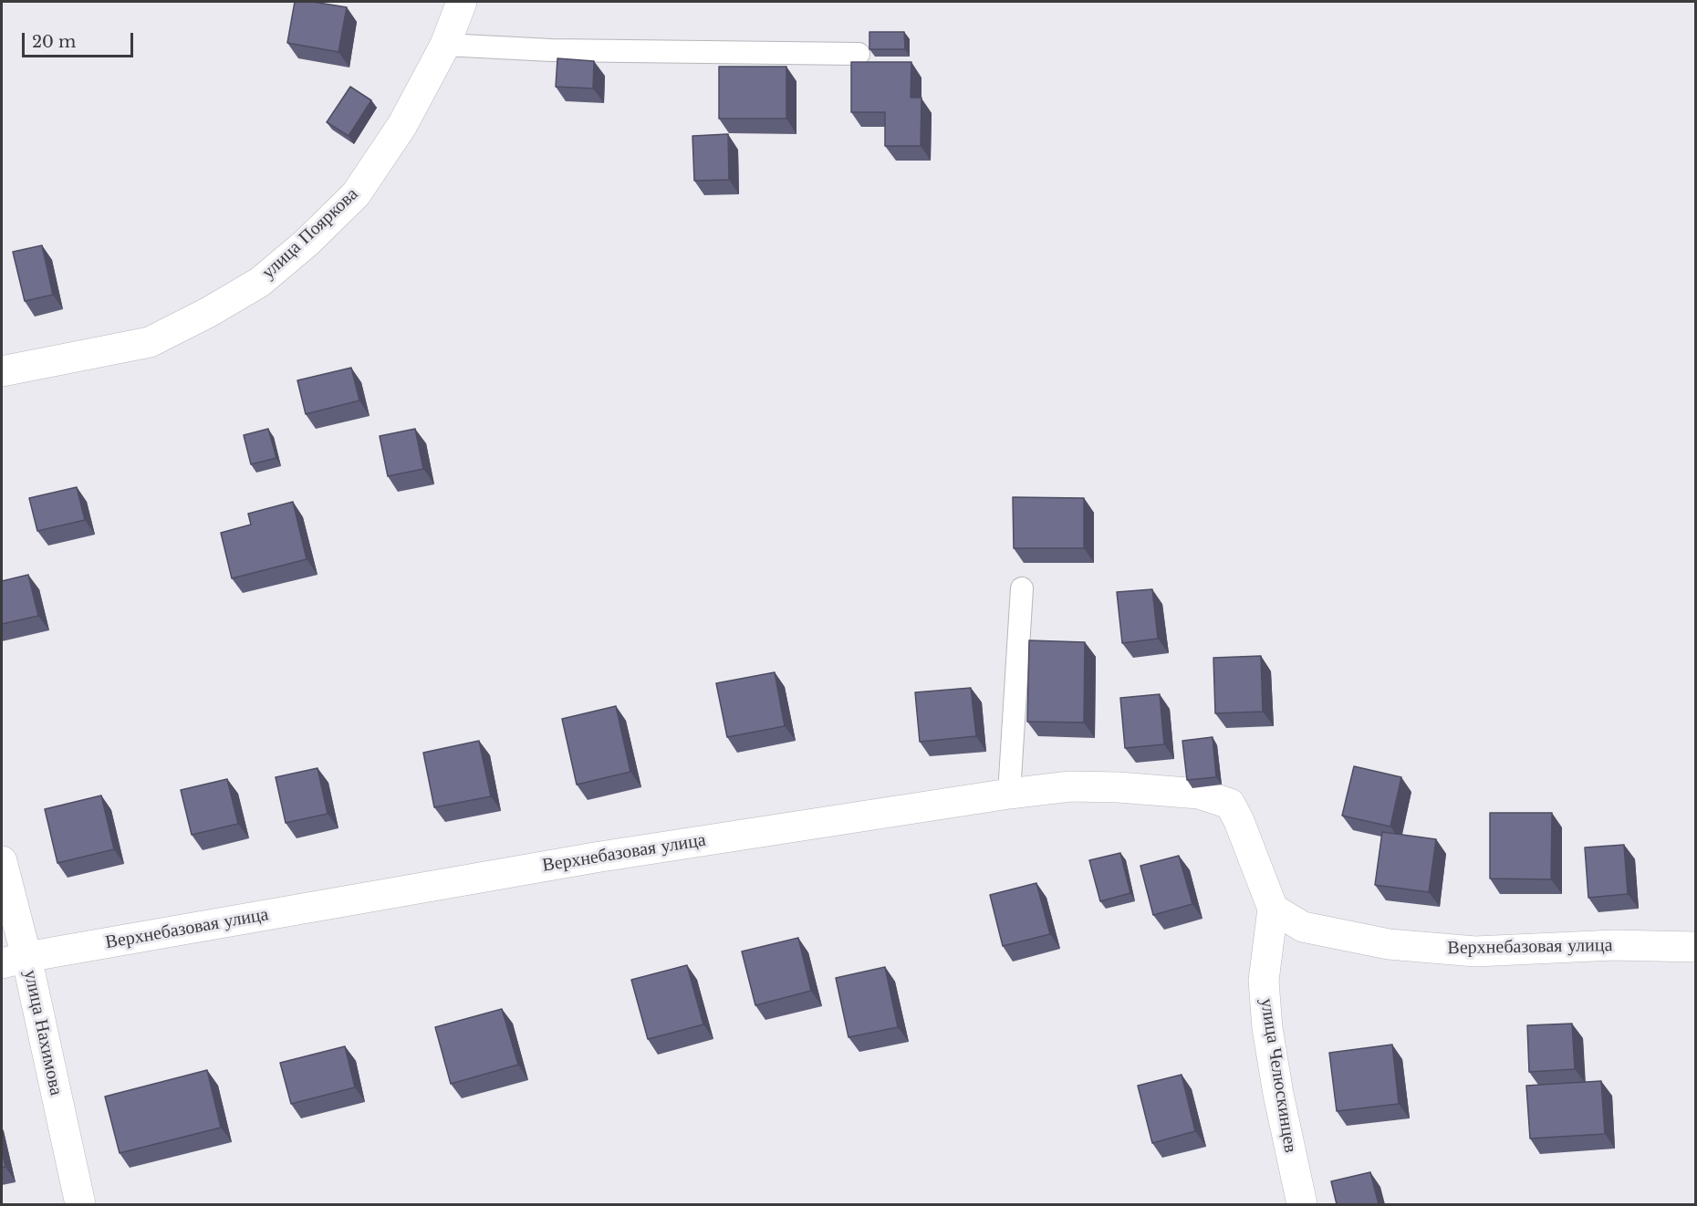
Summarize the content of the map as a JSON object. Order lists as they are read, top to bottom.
{
  "streets": {
    "street": [
      "улица Пояркова",
      "Верхнебазовая улица",
      "улица Нахимова",
      "улица Челюскинцев"
    ]
  },
  "crossings": [
    ["Верхнебазовая улица", "улица Нахимова"],
    ["Верхнебазовая улица", "улица Челюскинцев"]
  ],
  "scale_bar": "20 m"
}
